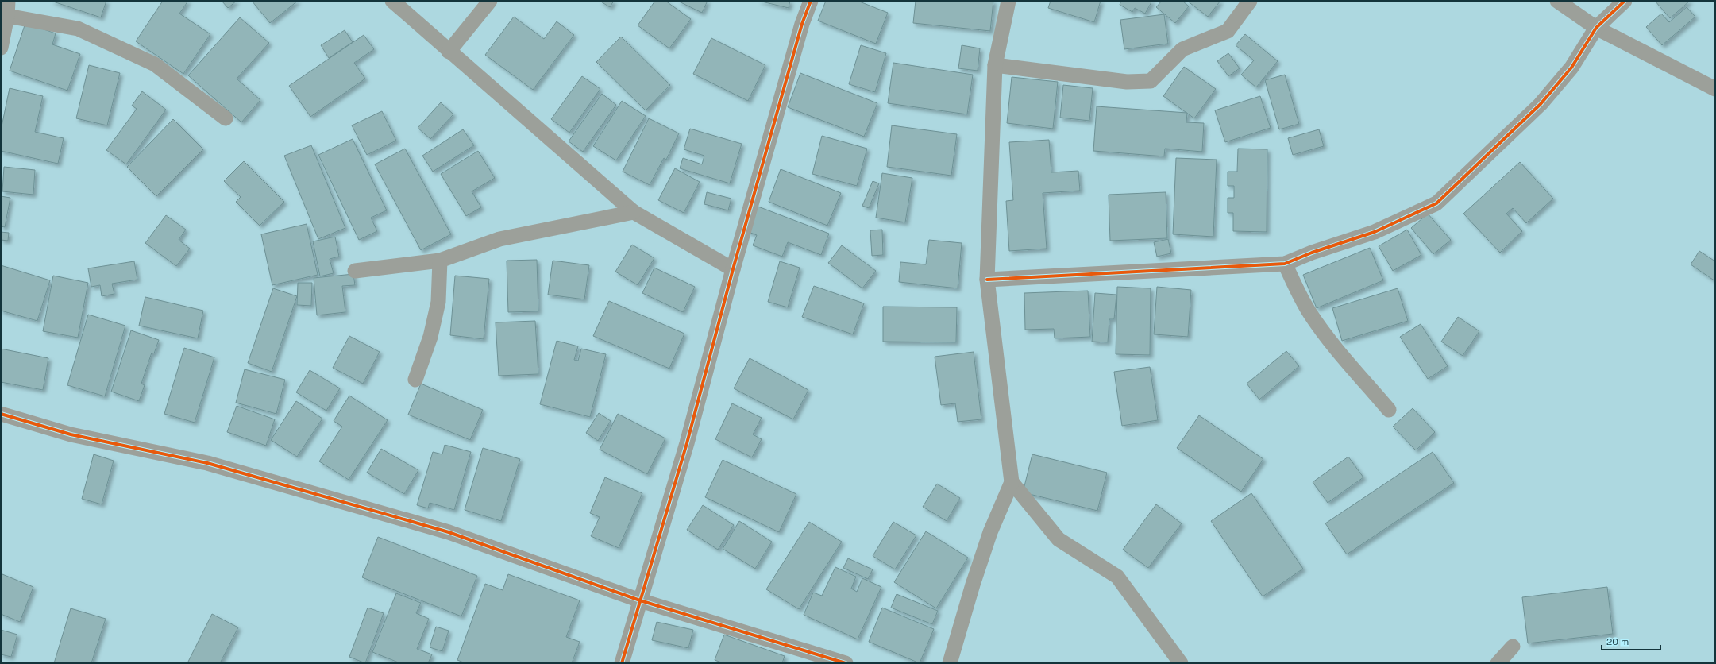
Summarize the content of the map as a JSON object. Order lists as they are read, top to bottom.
{
  "scale_bar": "20 m"
}
